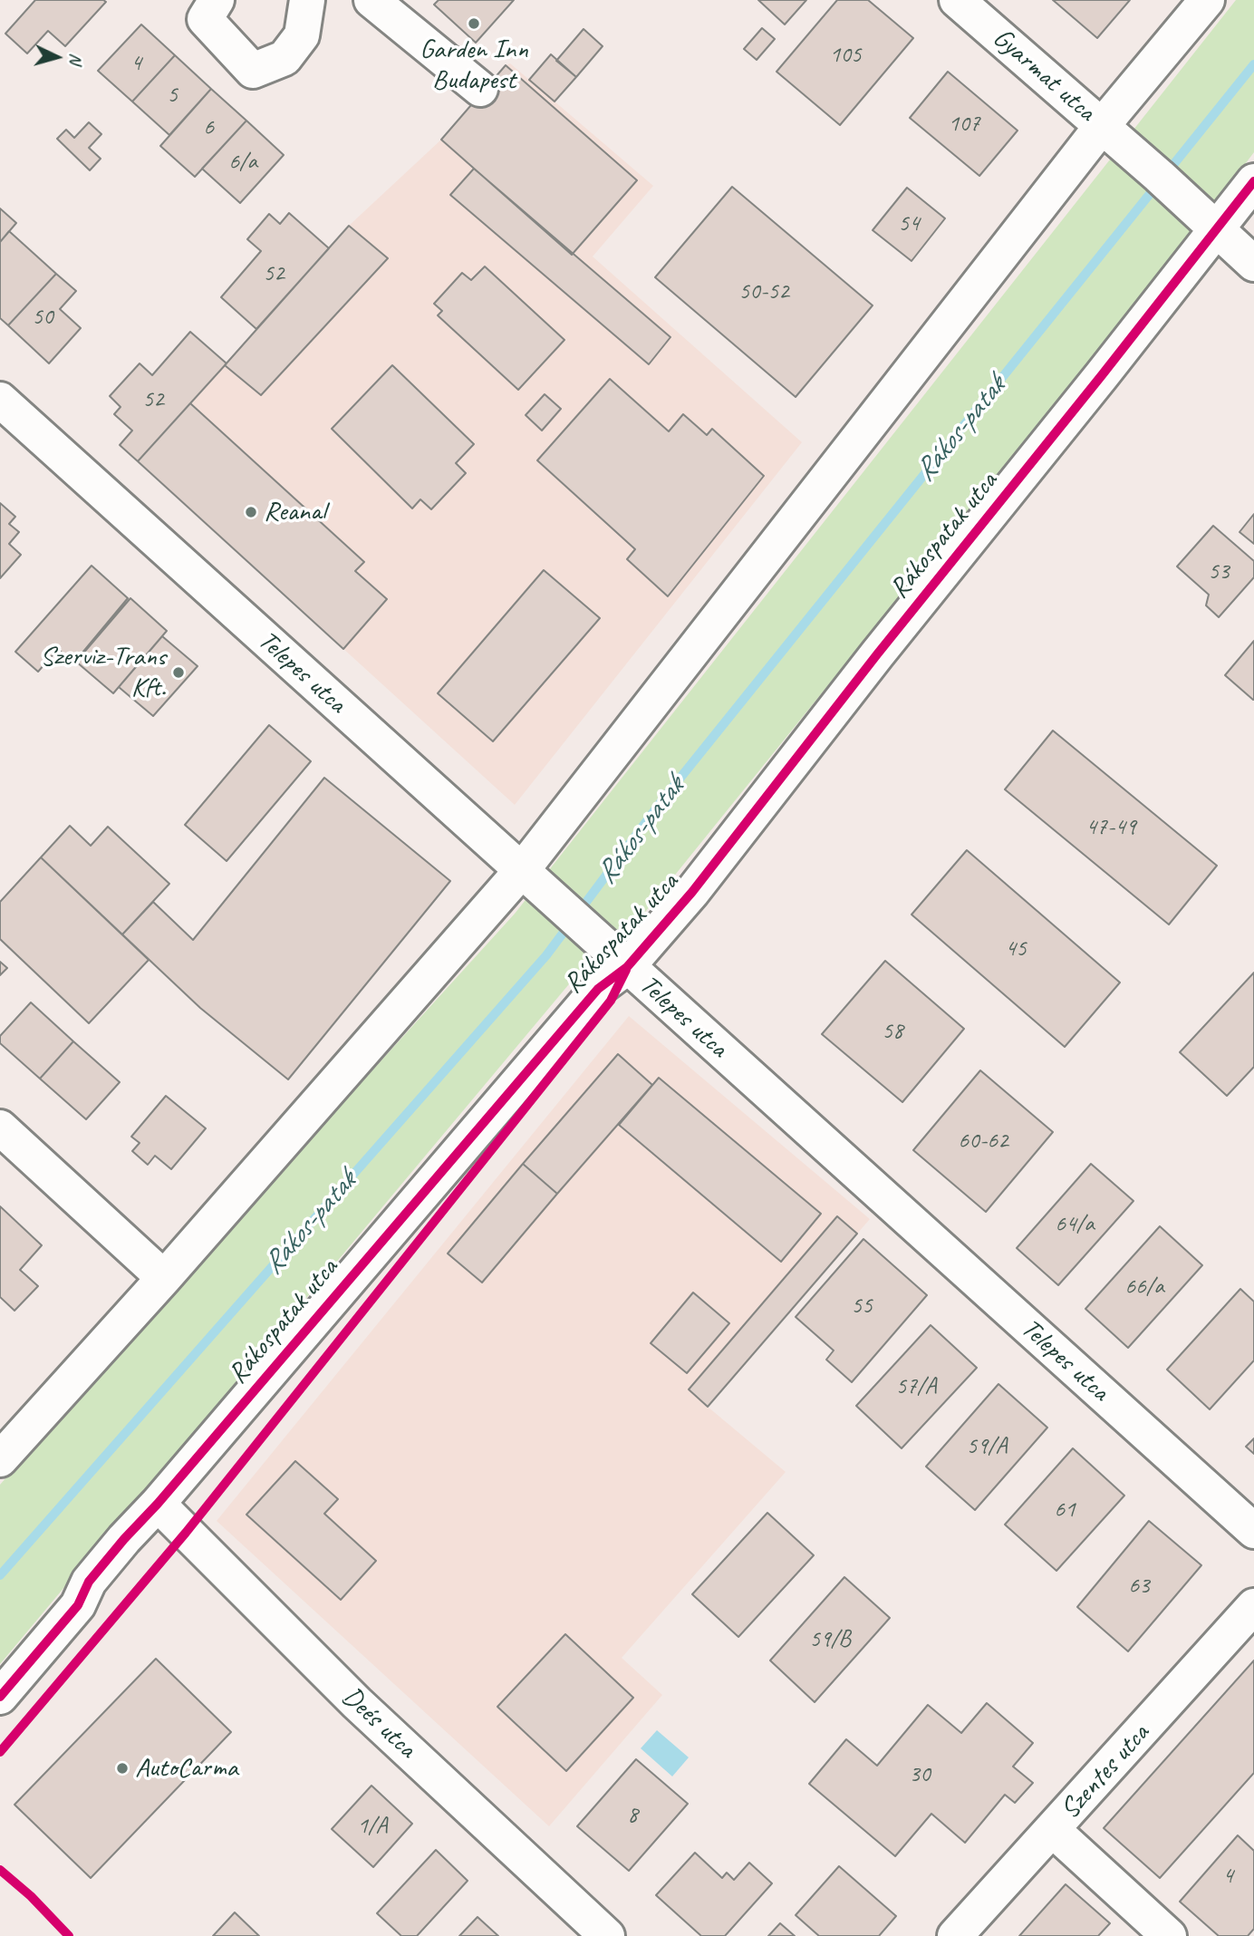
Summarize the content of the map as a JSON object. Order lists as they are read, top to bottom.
{
  "streets": {
    "street": [
      "Gyarmat utca",
      "Rákospatak utca",
      "Telepes utca",
      "Deés utca",
      "Szentes utca"
    ]
  },
  "crossings": [
    ["Gyarmat utca", "Rákospatak utca"],
    ["Rákospatak utca", "Telepes utca"],
    ["Rákospatak utca", "Deés utca"]
  ],
  "water": ["Rákos-patak"],
  "places": [
    "Garden Inn Budapest",
    "Reanal",
    "Szerviz-Trans Kft.",
    "AutoCarma"
  ],
  "house_numbers": [
    "105",
    "4",
    "5",
    "107",
    "6",
    "6/a",
    "54",
    "52",
    "50-52",
    "50",
    "52",
    "53",
    "47-49",
    "45",
    "58",
    "60-62",
    "64/a",
    "66/a",
    "55",
    "57/A",
    "59/A",
    "61",
    "63",
    "59/B",
    "30",
    "8",
    "1/A",
    "4"
  ],
  "north": "right"
}
